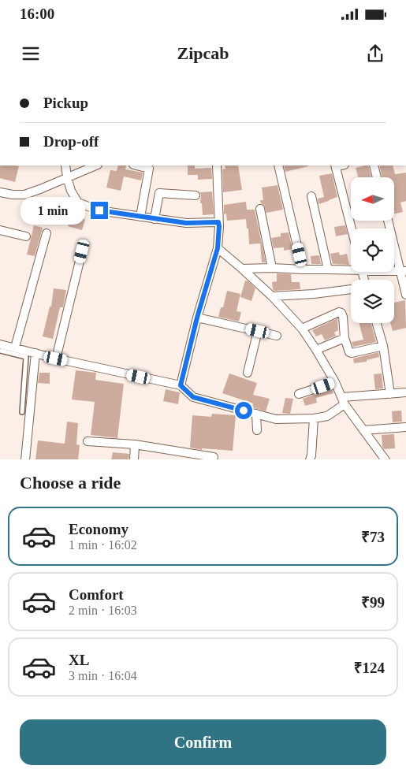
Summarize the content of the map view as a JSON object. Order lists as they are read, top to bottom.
{
  "north": "left",
  "page": {
    "status": "16:00",
    "header": "Zipcab",
    "banner": ["Pickup", "Drop-off"],
    "bubble": "1 min",
    "heading": "Choose a ride",
    "list": [
      {
        "name": "Economy",
        "note": "1 min · 16:02",
        "value": "₹73"
      },
      {
        "name": "Comfort",
        "note": "2 min · 16:03",
        "value": "₹99"
      },
      {
        "name": "XL",
        "note": "3 min · 16:04",
        "value": "₹124"
      }
    ],
    "buttons": "Confirm"
  }
}
